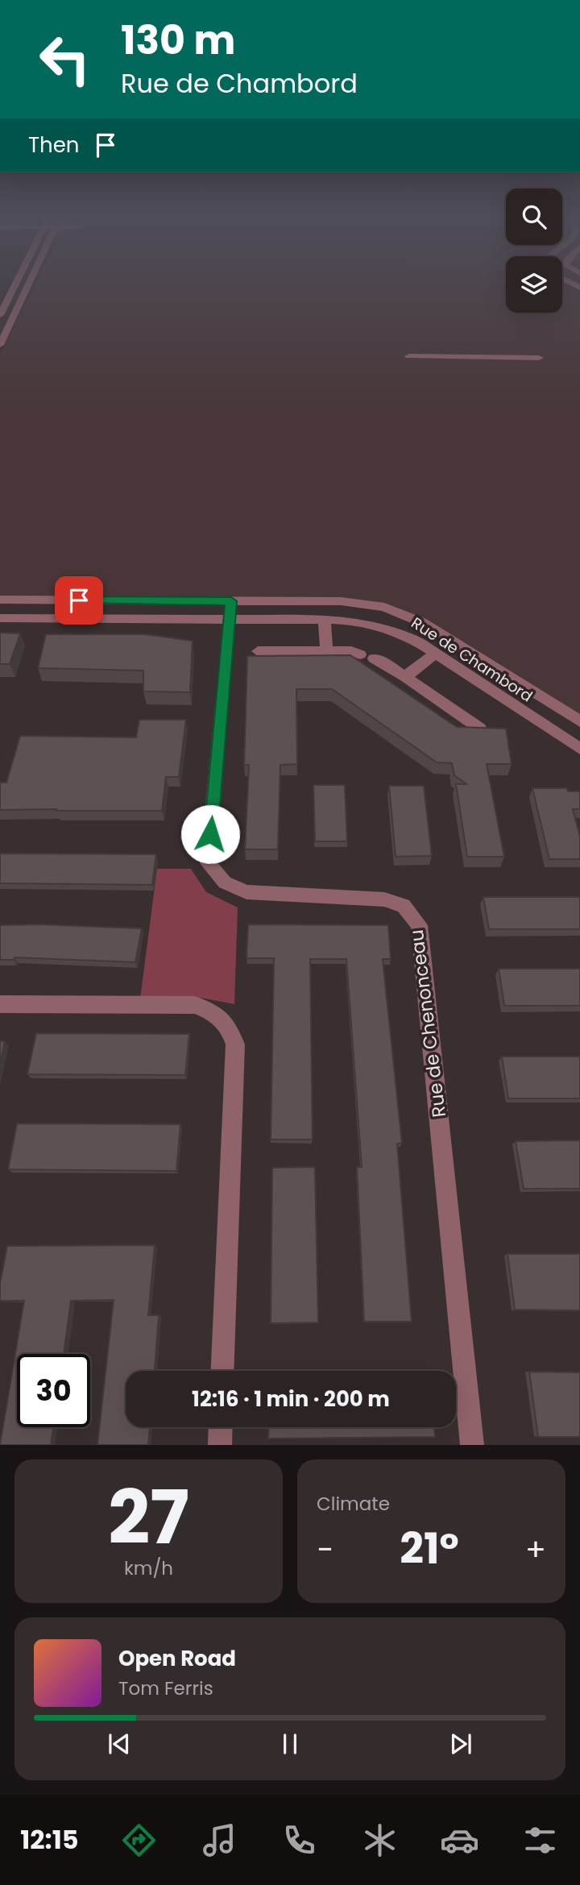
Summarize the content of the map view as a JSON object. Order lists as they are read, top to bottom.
{
  "streets": {
    "street": ["Rue de Chambord", "Rue de Chenonceau"]
  },
  "crossings": [
    ["Rue de Chambord", "Rue de Chenonceau"]
  ],
  "page": {
    "turn": ["130 m", "Rue de Chambord"],
    "then": "Then",
    "limit": "30",
    "trip": "12:16 · 1 min · 200 m",
    "tile": [
      ["27", "km/h"],
      "Climate"
    ],
    "heat": ["−", "21°", "+"],
    "song": ["Open Road", "Tom Ferris"],
    "tabs": "12:15"
  }
}
